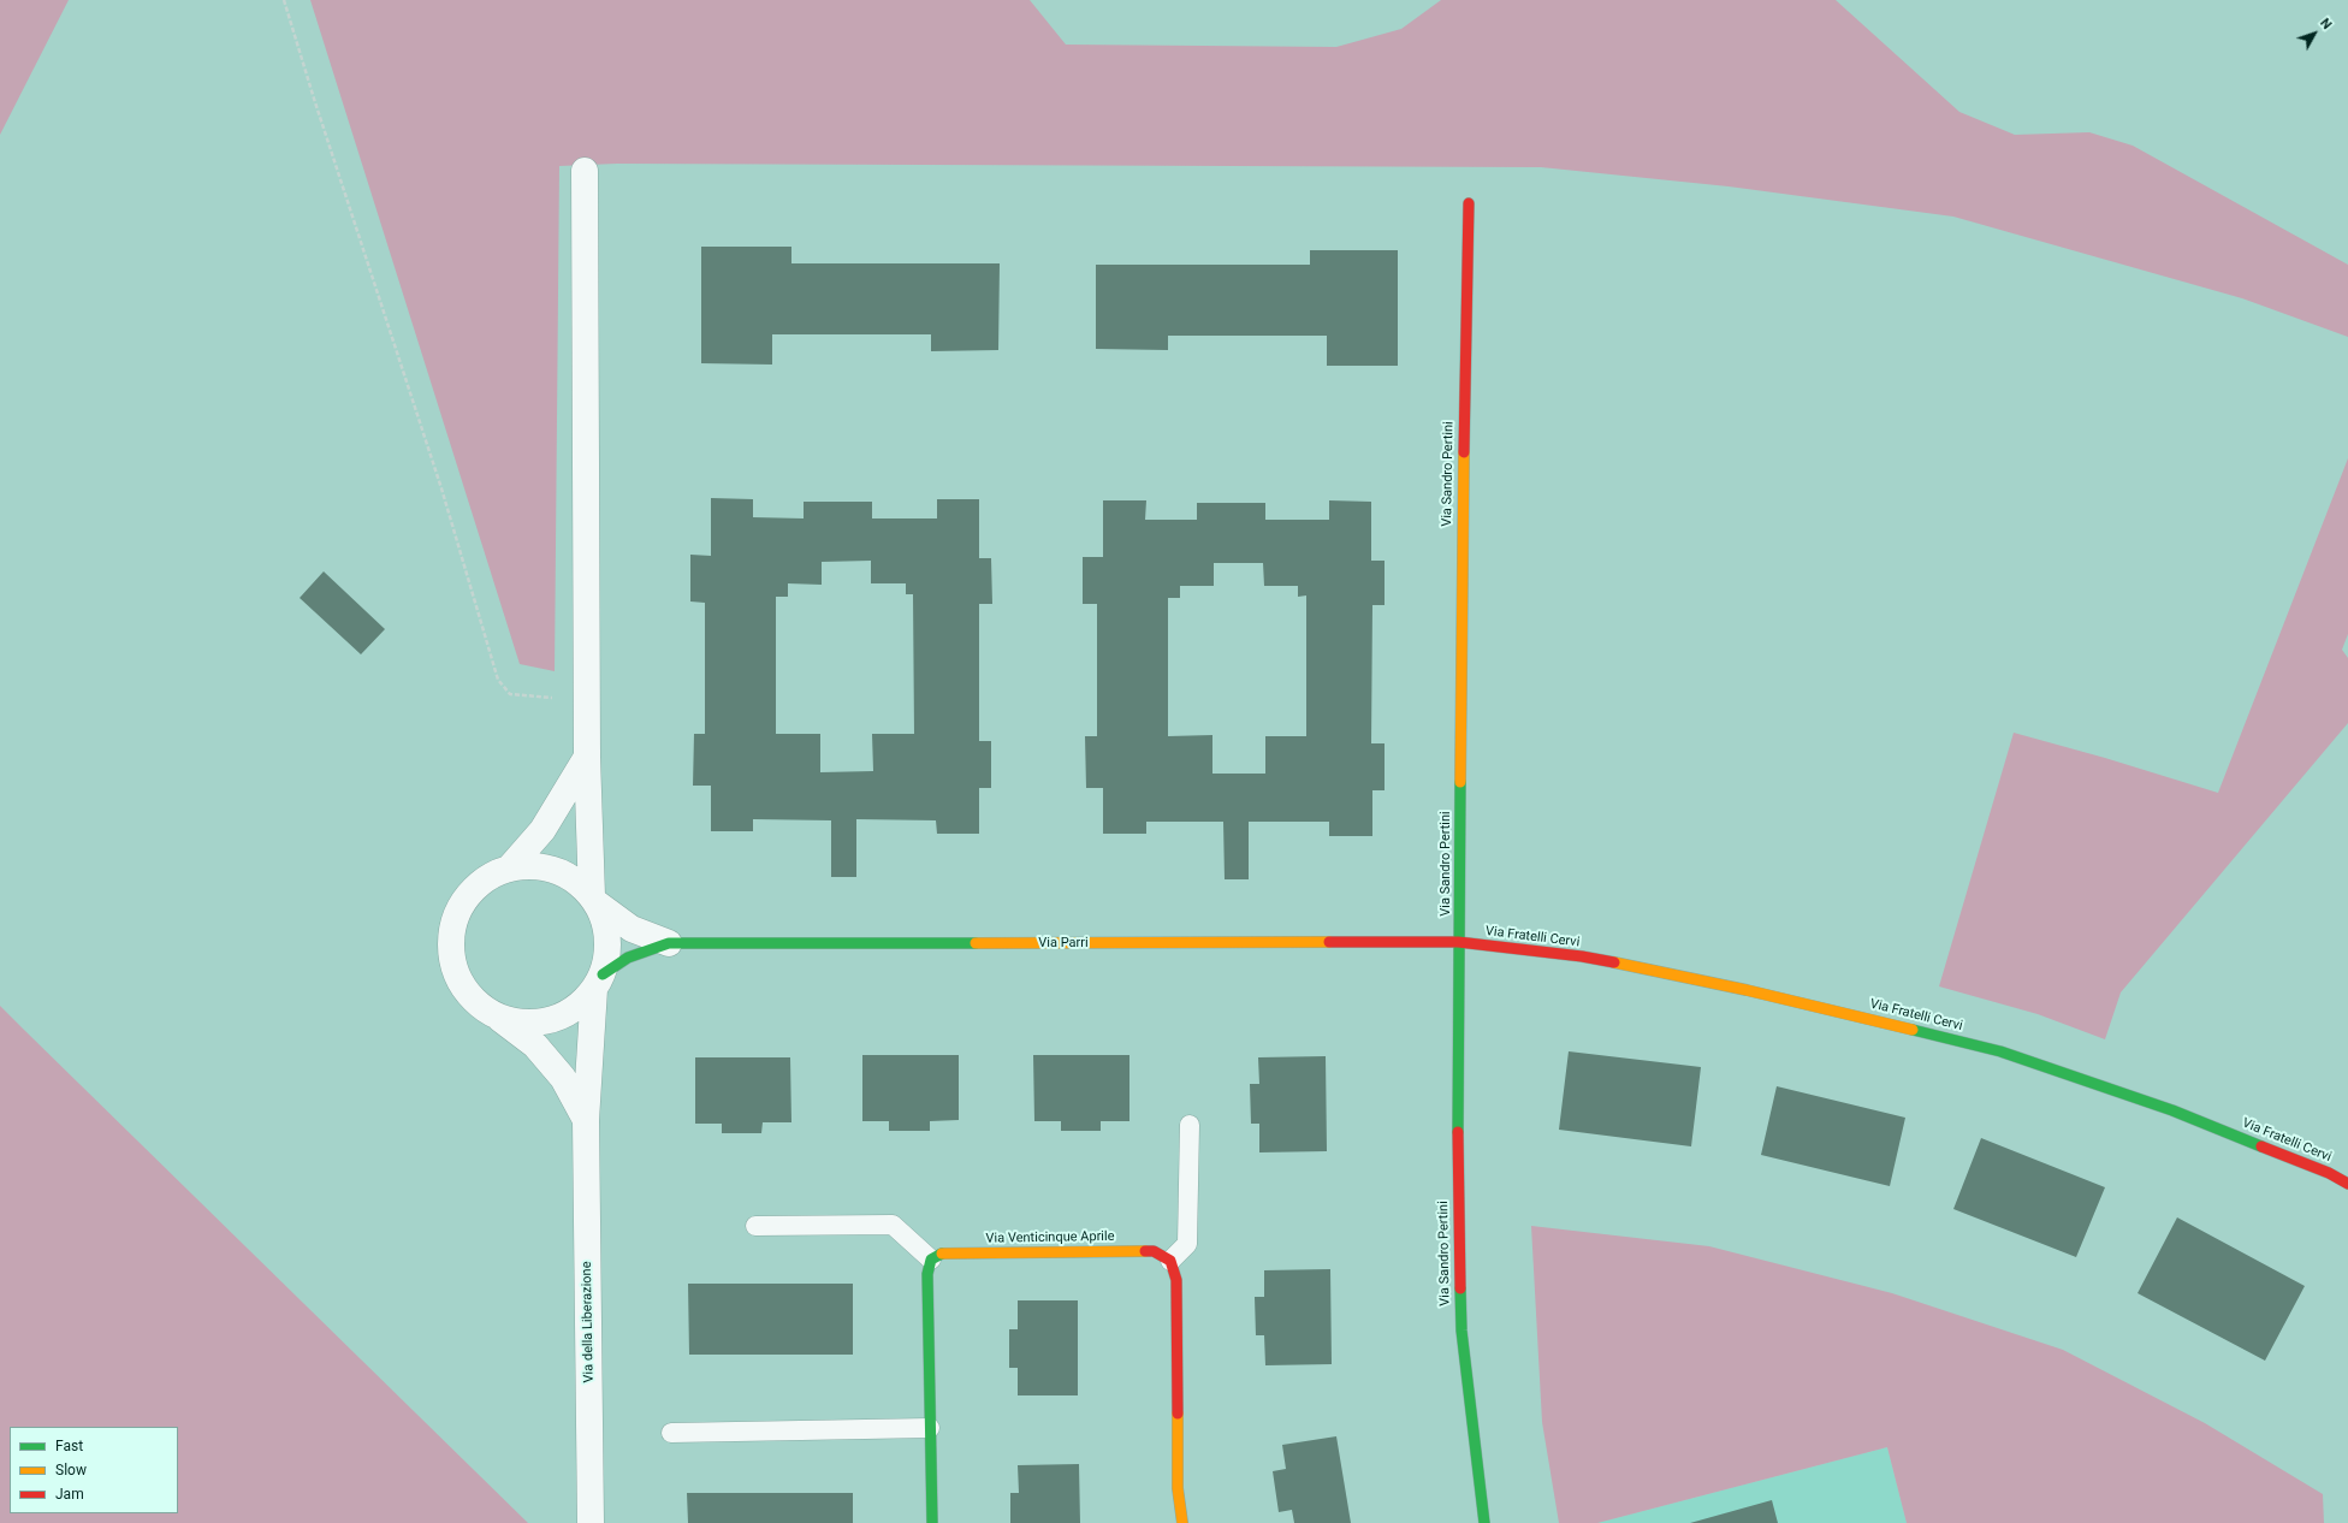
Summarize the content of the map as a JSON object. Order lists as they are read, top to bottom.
{
  "streets": {
    "street": [
      "Via Sandro Pertini",
      "Via Fratelli Cervi",
      "Via Parri",
      "Via Venticinque Aprile",
      "Via della Liberazione"
    ]
  },
  "crossings": [
    ["Via Sandro Pertini", "Via Fratelli Cervi"],
    ["Via Sandro Pertini", "Via Parri"],
    ["Via Fratelli Cervi", "Via Parri"],
    ["Via Parri", "Via della Liberazione"]
  ],
  "legend": ["Fast", "Slow", "Jam"],
  "north": "top right"
}
